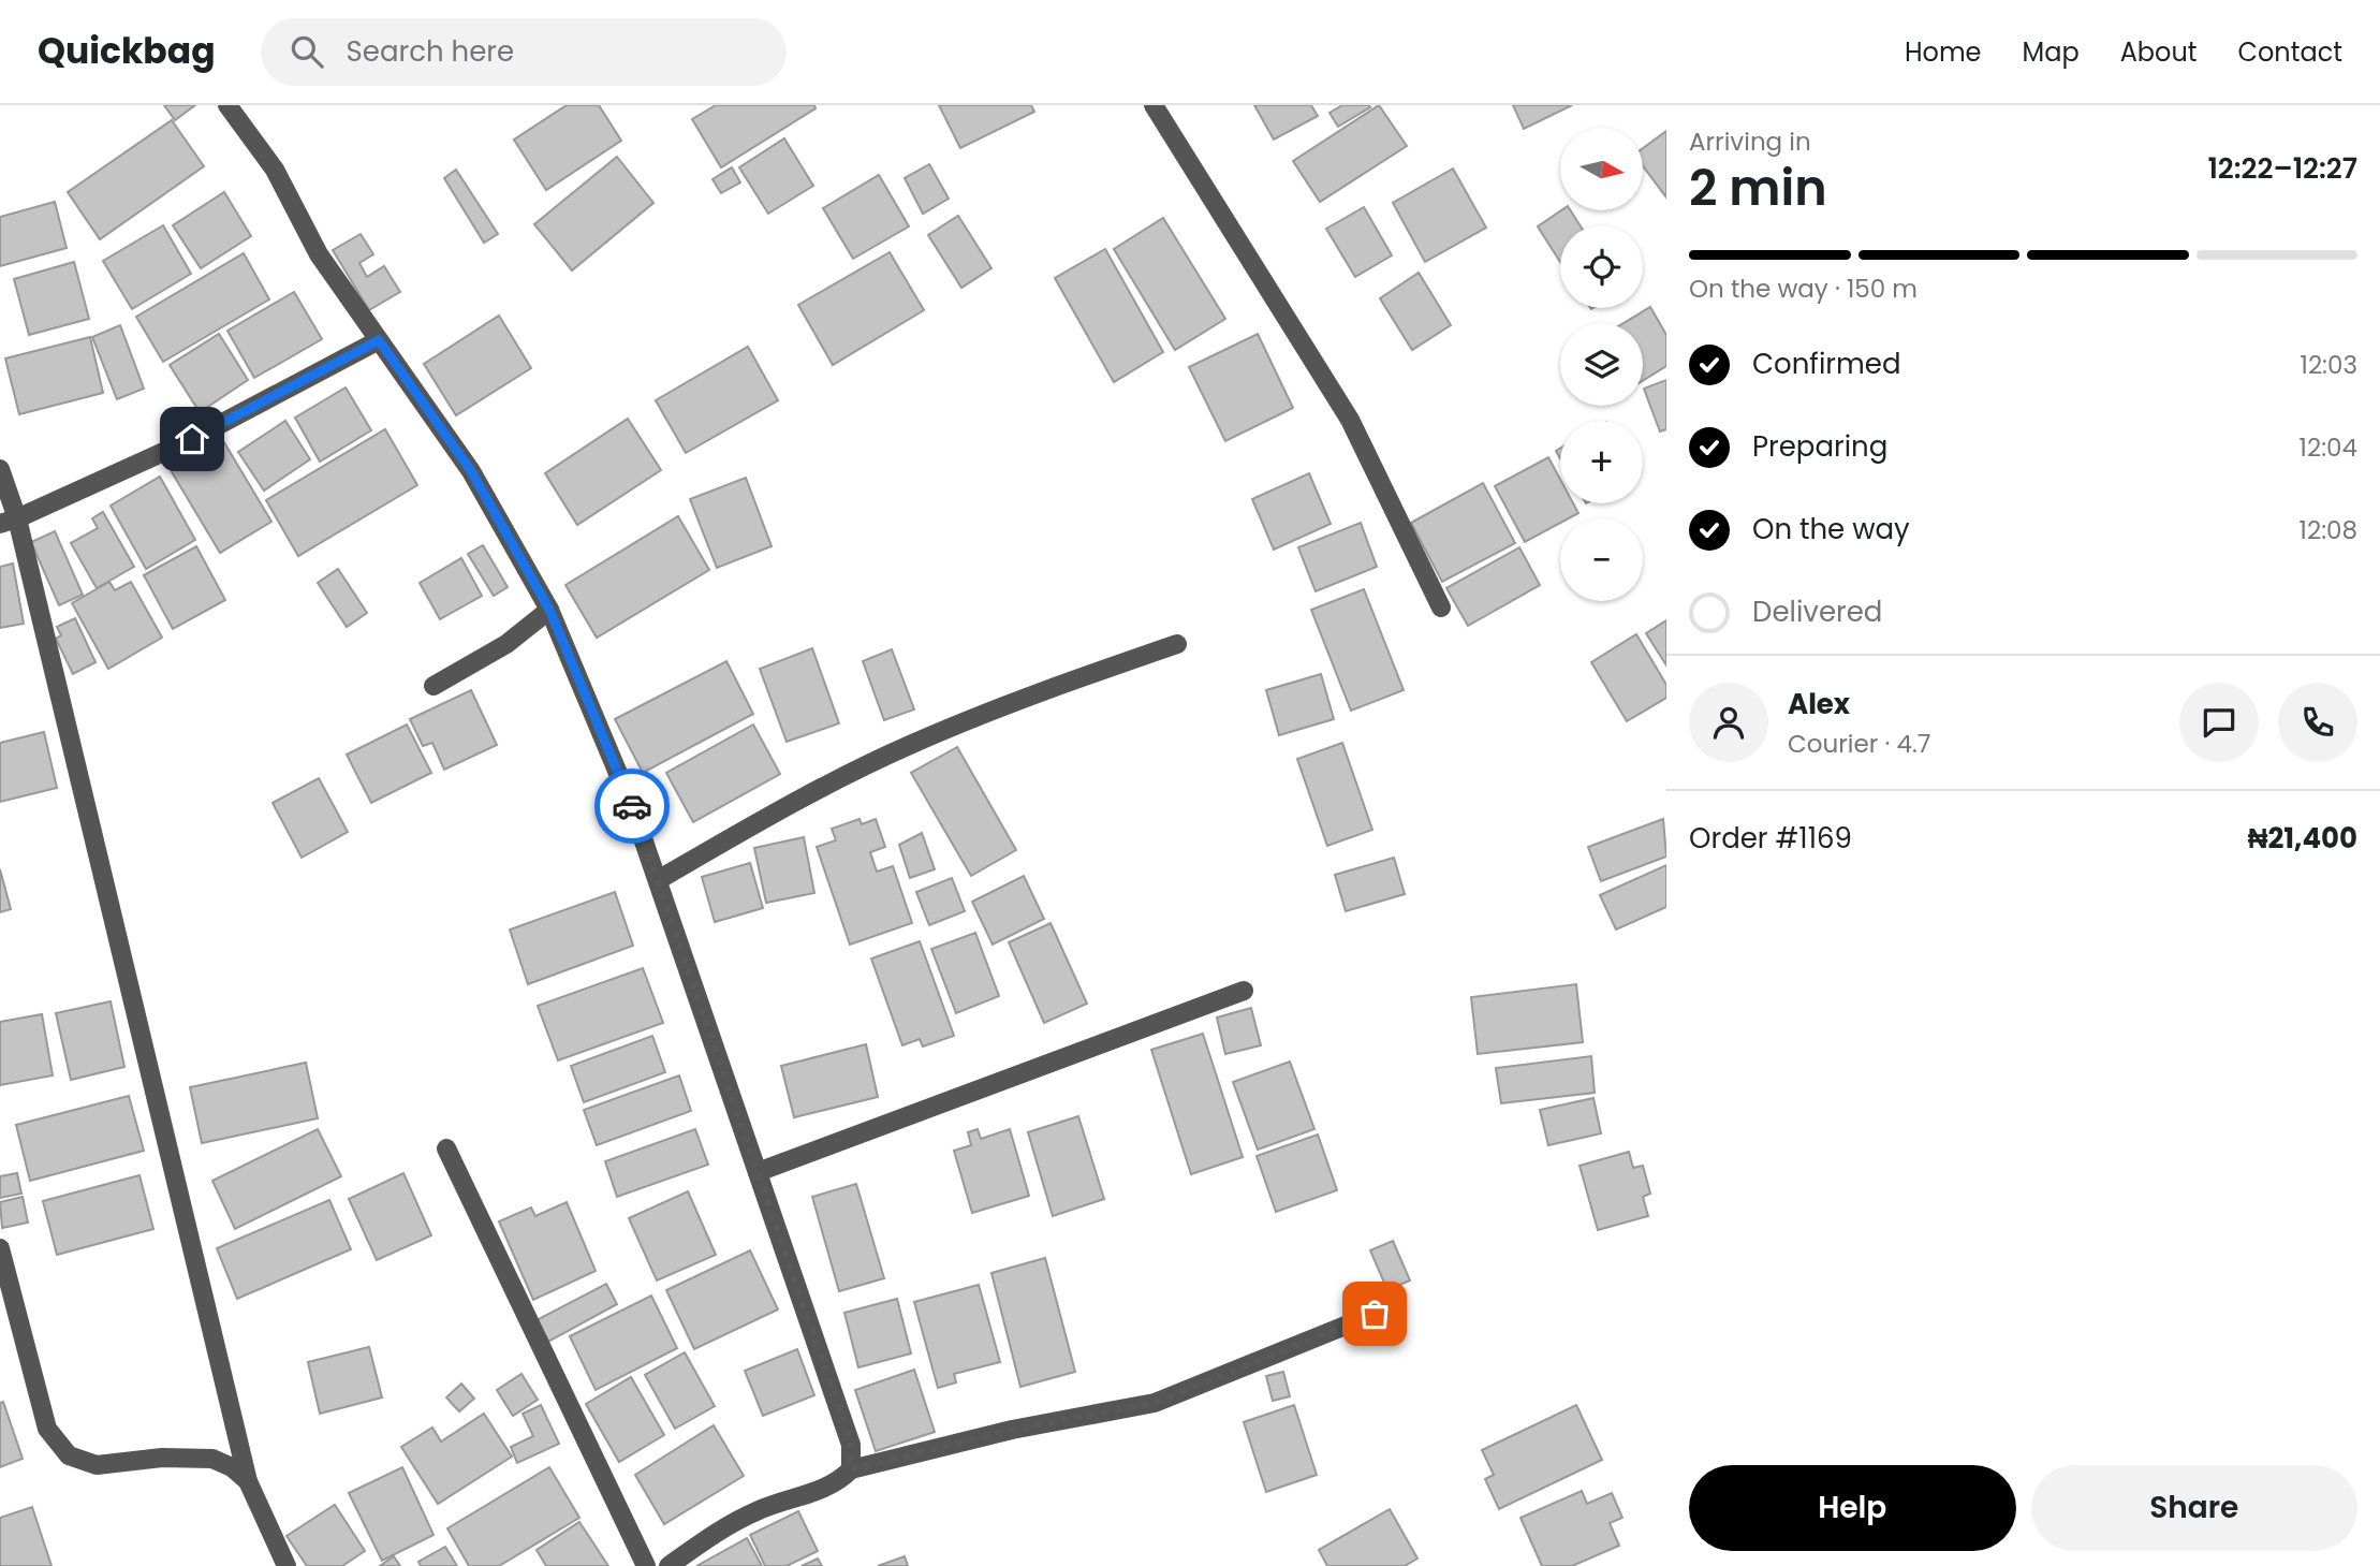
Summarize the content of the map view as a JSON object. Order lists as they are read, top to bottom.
{
  "north": "right",
  "page": {
    "header": "Quickbag",
    "search": "Search here",
    "nav": [
      "Home",
      "Map",
      "About",
      "Contact"
    ],
    "heading": ["2 min", "Arriving in", "12:22–12:27"],
    "panel": [
      "Alex",
      "Courier · 4.7",
      "Order #1169",
      "₦21,400"
    ],
    "map_buttons": ["+", "−"],
    "bar": "On the way · 150 m",
    "list": [
      ["Confirmed", "12:03"],
      ["Preparing", "12:04"],
      ["On the way", "12:08"],
      "Delivered"
    ],
    "buttons": ["Help", "Share"]
  }
}
